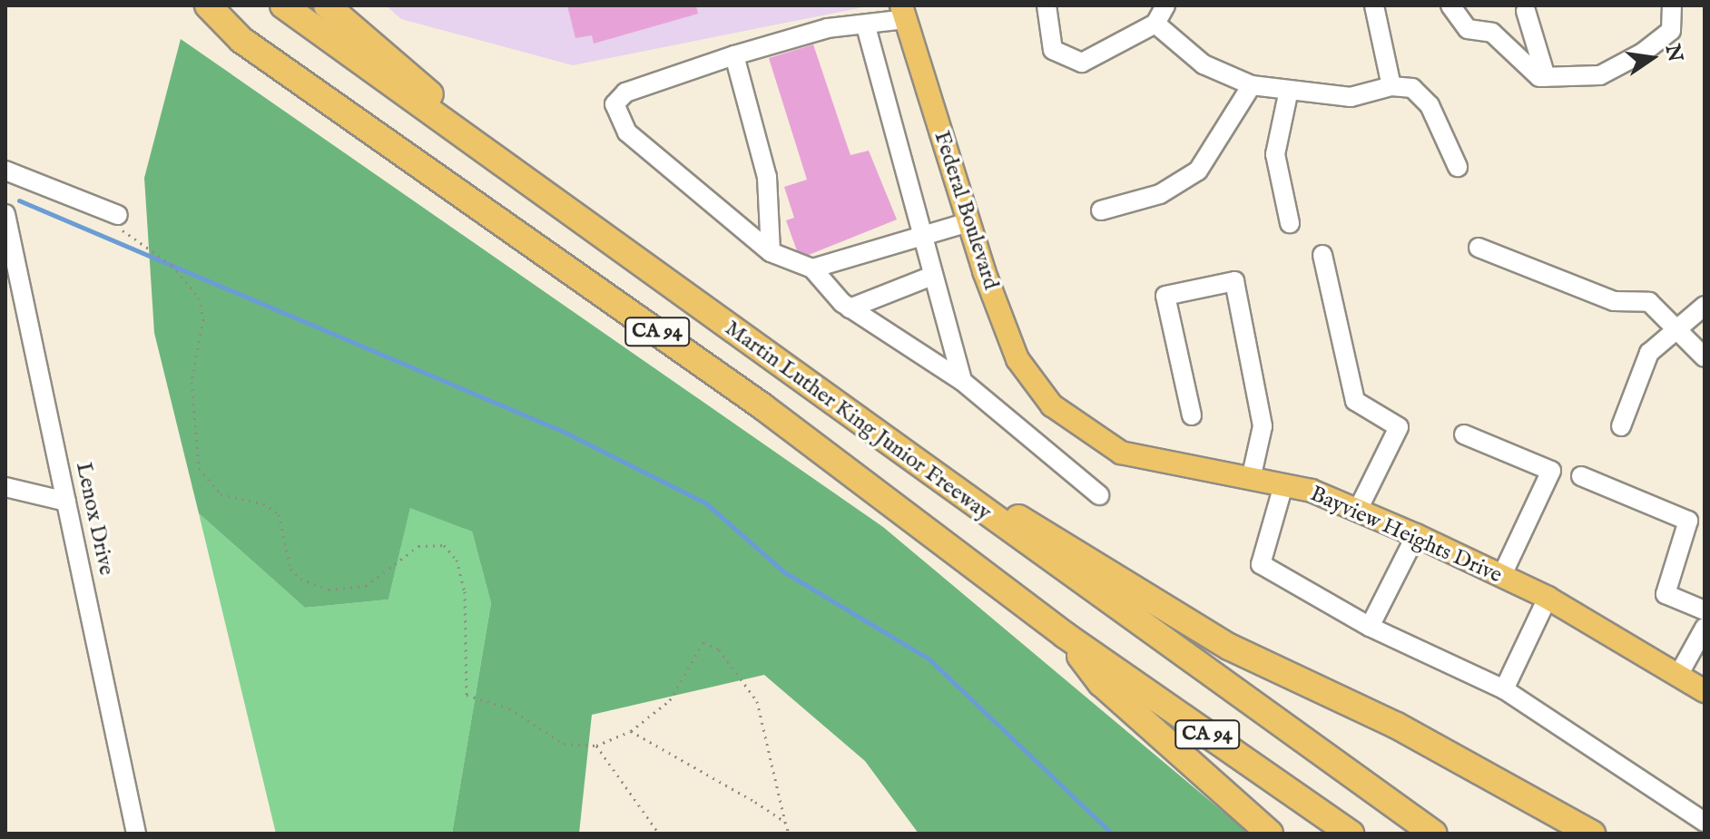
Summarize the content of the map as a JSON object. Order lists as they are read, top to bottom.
{
  "streets": {
    "highway": ["CA 94", "Martin Luther King Junior Freeway"],
    "main road": ["Federal Boulevard", "Bayview Heights Drive"],
    "street": ["Lenox Drive"]
  },
  "crossings": [
    ["Federal Boulevard", "Bayview Heights Drive"]
  ],
  "north": "right"
}
